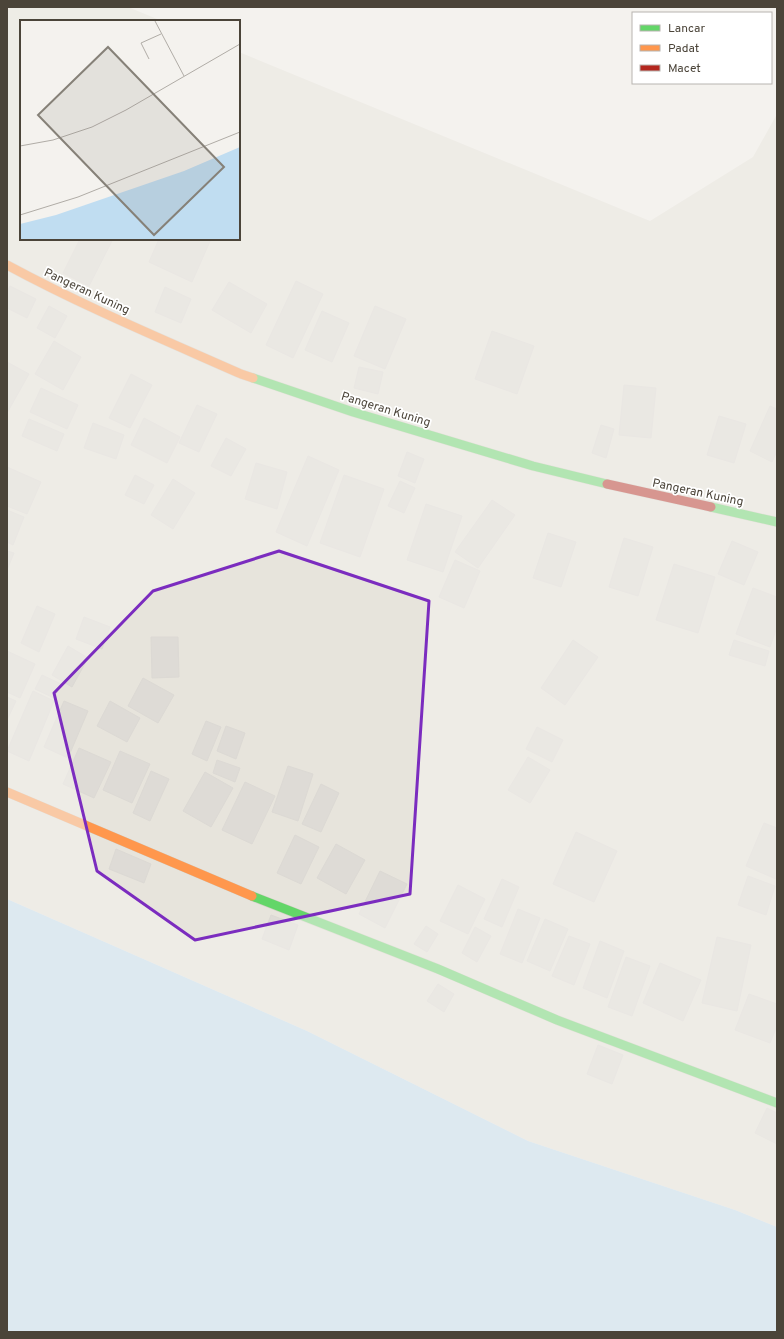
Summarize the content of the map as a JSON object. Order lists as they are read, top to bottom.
{
  "streets": {
    "street": ["Pangeran Kuning"]
  },
  "legend": ["Lancar", "Padat", "Macet"]
}
